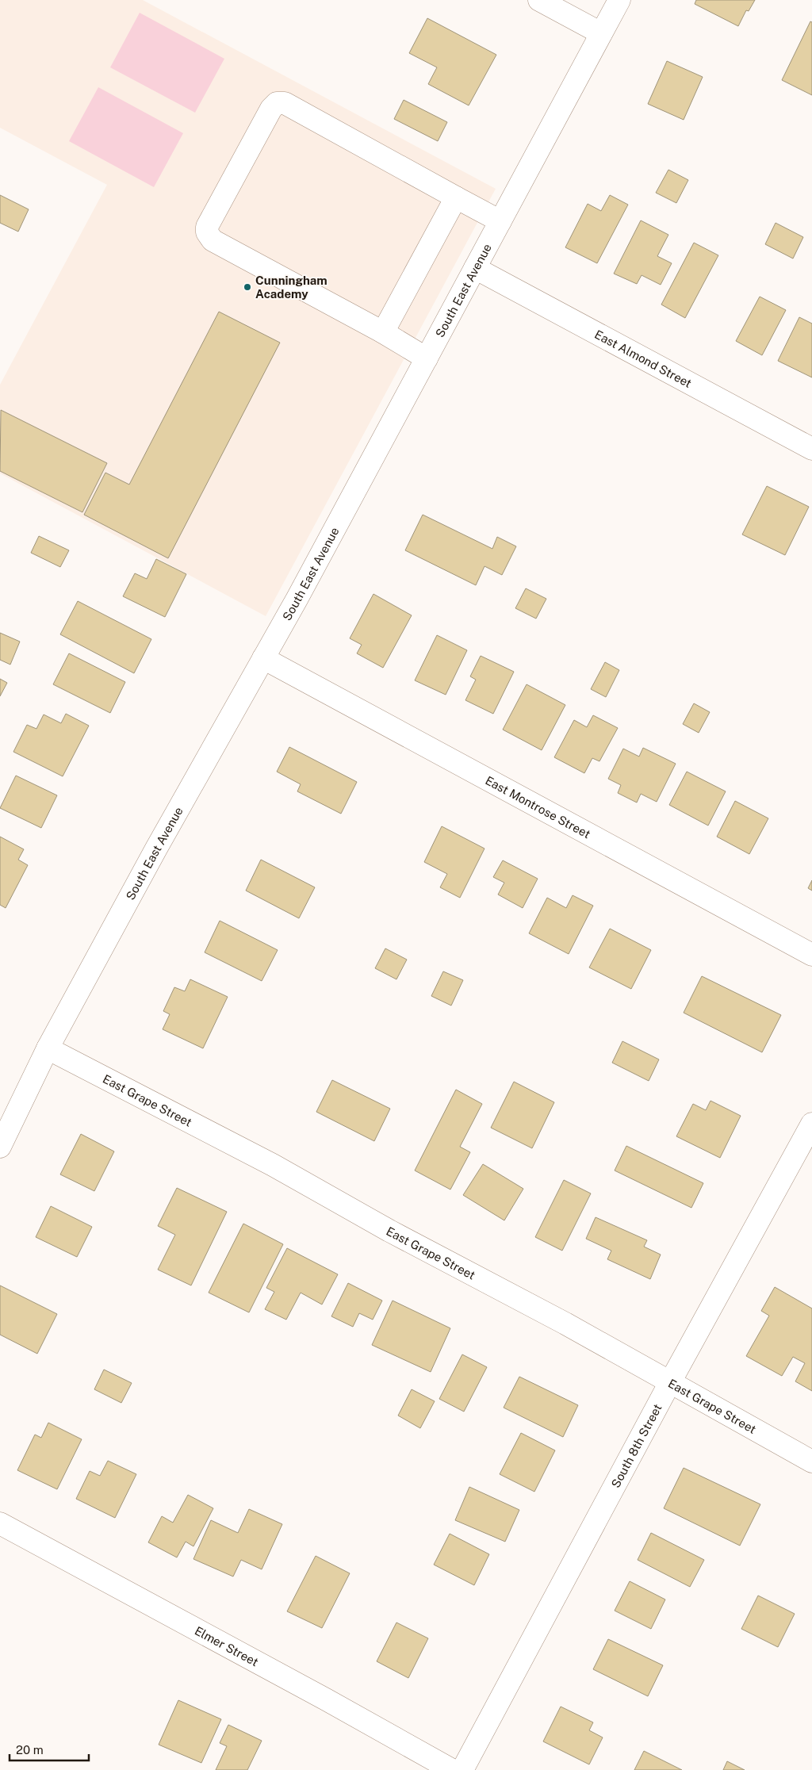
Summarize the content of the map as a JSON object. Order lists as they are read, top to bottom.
{
  "streets": {
    "street": [
      "South East Avenue",
      "East Almond Street",
      "East Montrose Street",
      "East Grape Street",
      "South 8th Street",
      "Elmer Street"
    ]
  },
  "crossings": [
    ["South East Avenue", "East Almond Street"],
    ["South East Avenue", "East Montrose Street"],
    ["South East Avenue", "East Grape Street"],
    ["East Grape Street", "South 8th Street"]
  ],
  "places": ["Cunningham Academy"],
  "scale_bar": "20 m"
}
